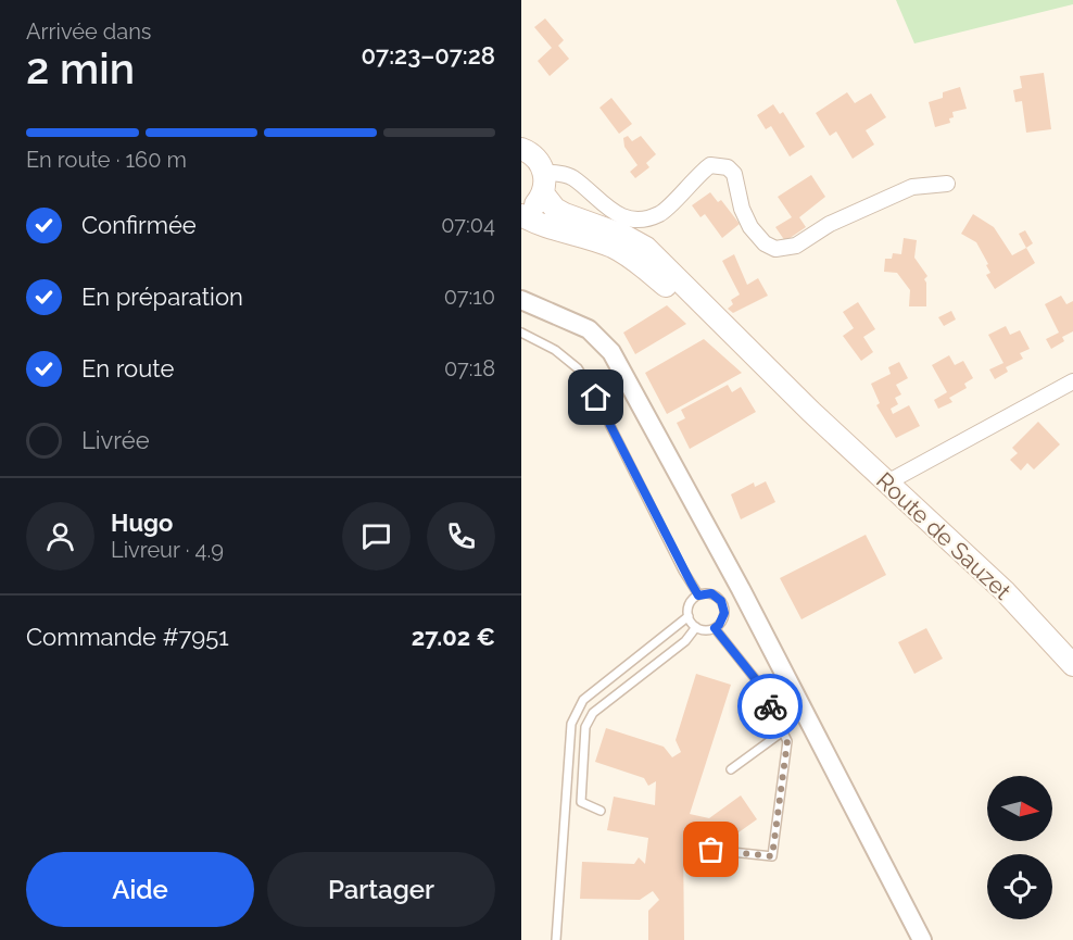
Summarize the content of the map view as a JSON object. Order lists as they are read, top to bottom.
{
  "streets": {
    "main road": ["Route de Sauzet"]
  },
  "north": "right",
  "page": {
    "heading": ["2 min", "Arrivée dans", "07:23–07:28"],
    "panel": [
      "Hugo",
      "Livreur · 4.9",
      "Commande #7951",
      "27.02 €"
    ],
    "bar": "En route · 160 m",
    "list": [
      ["Confirmée", "07:04"],
      ["En préparation", "07:10"],
      ["En route", "07:18"],
      "Livrée"
    ],
    "buttons": ["Aide", "Partager"]
  }
}
